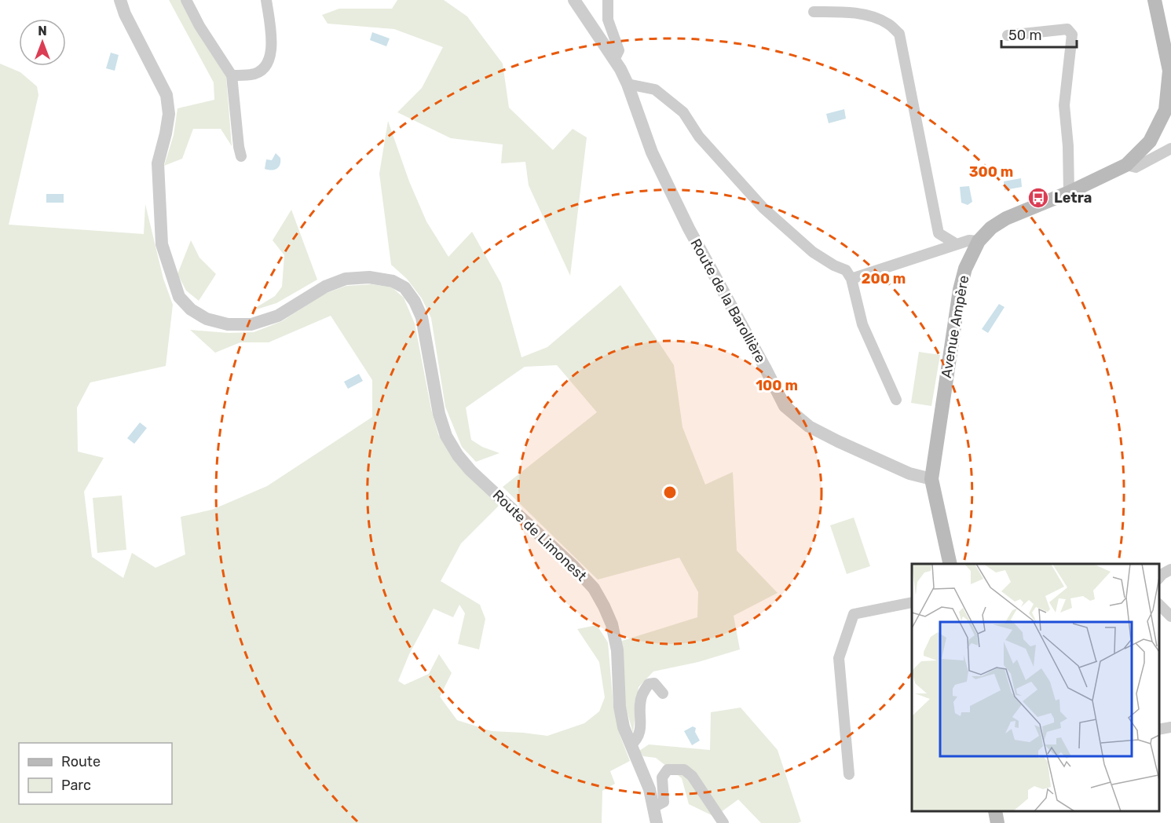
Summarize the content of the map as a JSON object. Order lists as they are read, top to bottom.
{
  "streets": {
    "main road": ["Avenue Ampère"],
    "street": ["Route de la Barollière", "Route de Limonest"]
  },
  "crossings": [
    ["Route de la Barollière", "Avenue Ampère"]
  ],
  "places": {
    "bus stop": ["Letra"]
  },
  "legend": ["Route", "Parc"],
  "scale_bar": "50 m",
  "north": "top",
  "rings": ["300 m", "200 m", "100 m"]
}
